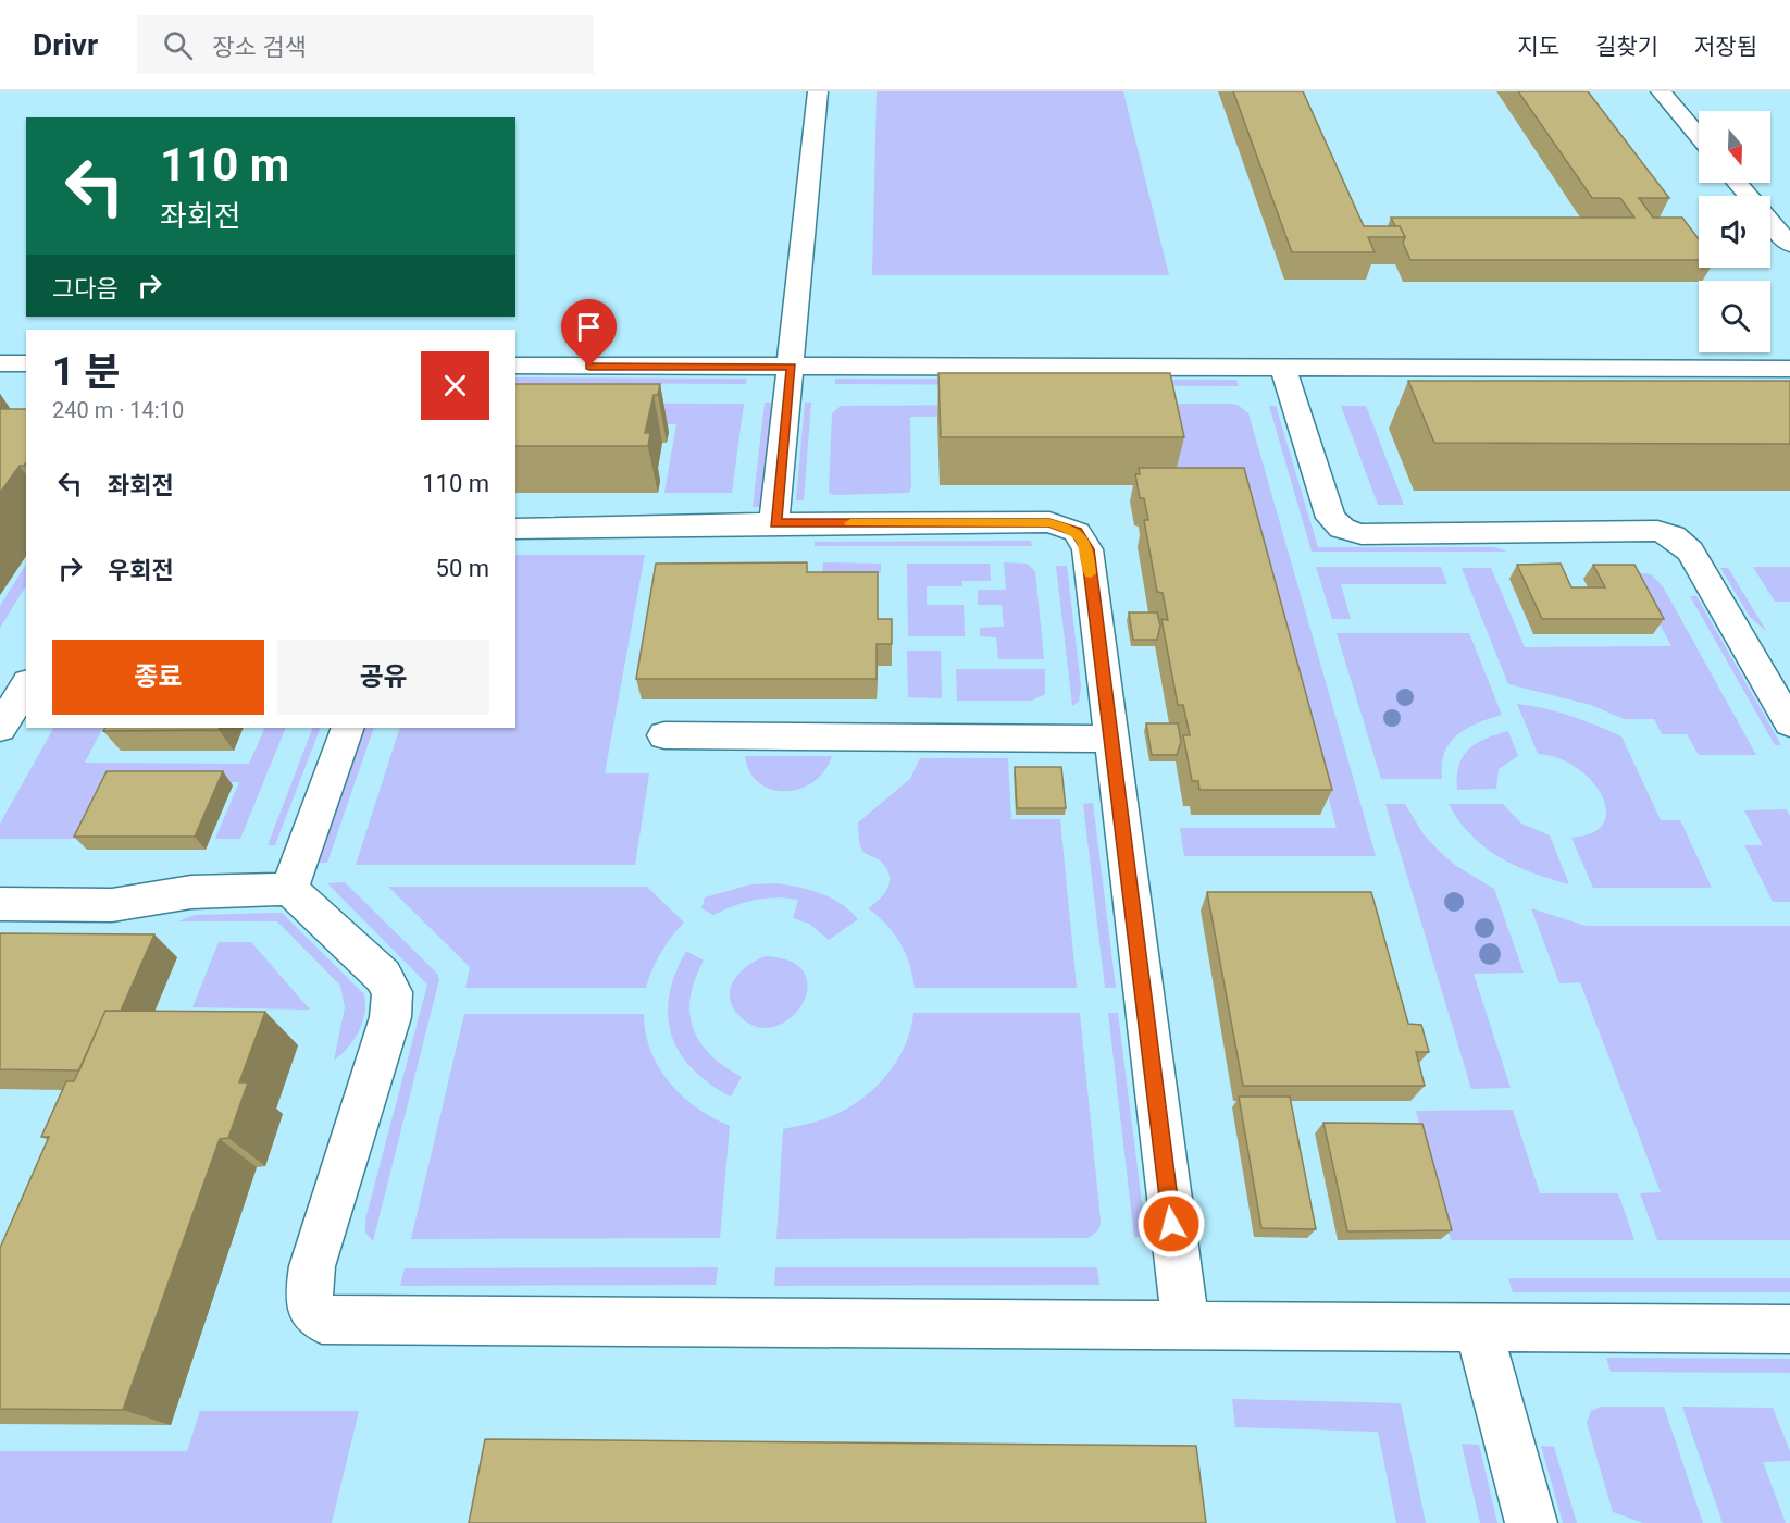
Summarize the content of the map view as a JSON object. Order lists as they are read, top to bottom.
{
  "north": "bottom",
  "page": {
    "header": "Drivr",
    "search": "장소 검색",
    "nav": ["지도", "길찾기", "저장됨"],
    "turn": ["110 m", "좌회전"],
    "then": "그다음",
    "heading": ["1 분", "240 m · 14:10"],
    "list": [
      {
        "name": "좌회전",
        "value": "110 m"
      },
      {
        "name": "우회전",
        "value": "50 m"
      }
    ],
    "buttons": ["종료", "공유"]
  }
}
